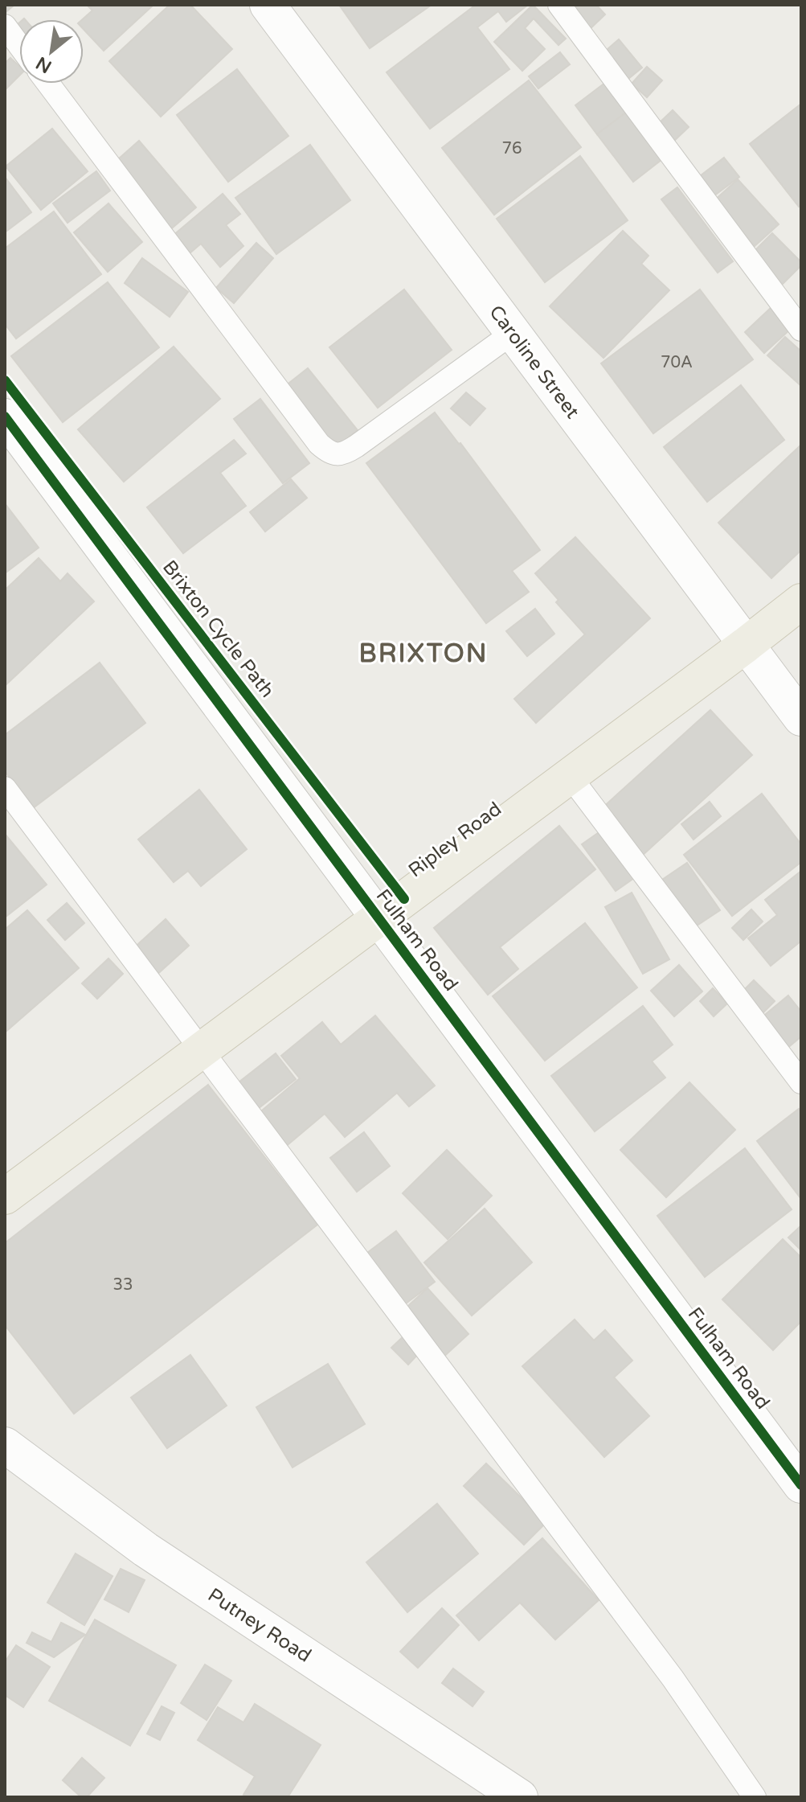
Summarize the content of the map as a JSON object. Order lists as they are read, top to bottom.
{
  "streets": {
    "main road": ["Ripley Road"],
    "street": ["Caroline Street", "Fulham Road", "Putney Road"],
    "cycle path": ["Brixton Cycle Path"]
  },
  "crossings": [
    ["Caroline Street", "Ripley Road"],
    ["Ripley Road", "Fulham Road"]
  ],
  "districts": ["BRIXTON"],
  "house_numbers": ["76", "70A", "33"],
  "north": "bottom left"
}
